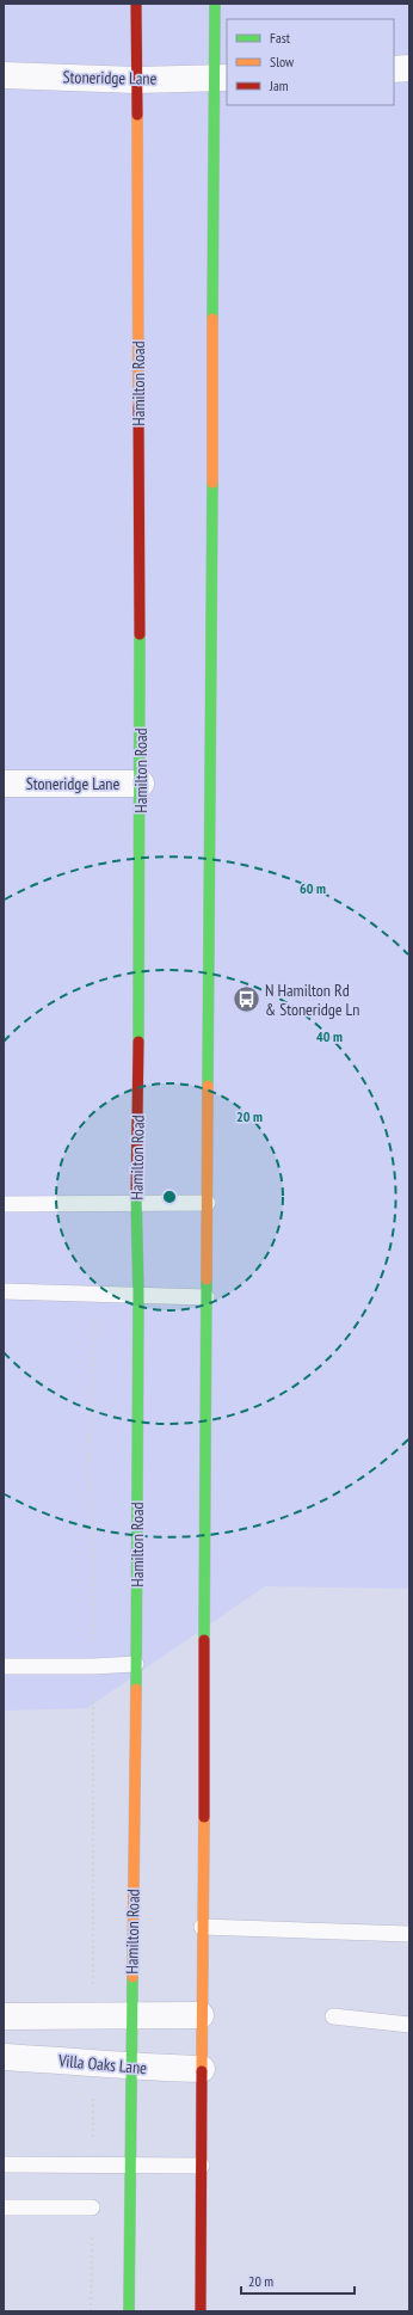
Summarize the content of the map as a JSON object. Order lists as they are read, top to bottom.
{
  "streets": {
    "main road": ["Hamilton Road"],
    "street": ["Stoneridge Lane", "Villa Oaks Lane"]
  },
  "crossings": [
    ["Stoneridge Lane", "Hamilton Road"],
    ["Hamilton Road", "Villa Oaks Lane"]
  ],
  "places": {
    "bus stop": ["N Hamilton Rd & Stoneridge Ln"]
  },
  "legend": ["Fast", "Slow", "Jam"],
  "scale_bar": "20 m",
  "rings": ["60 m", "40 m", "20 m"]
}
